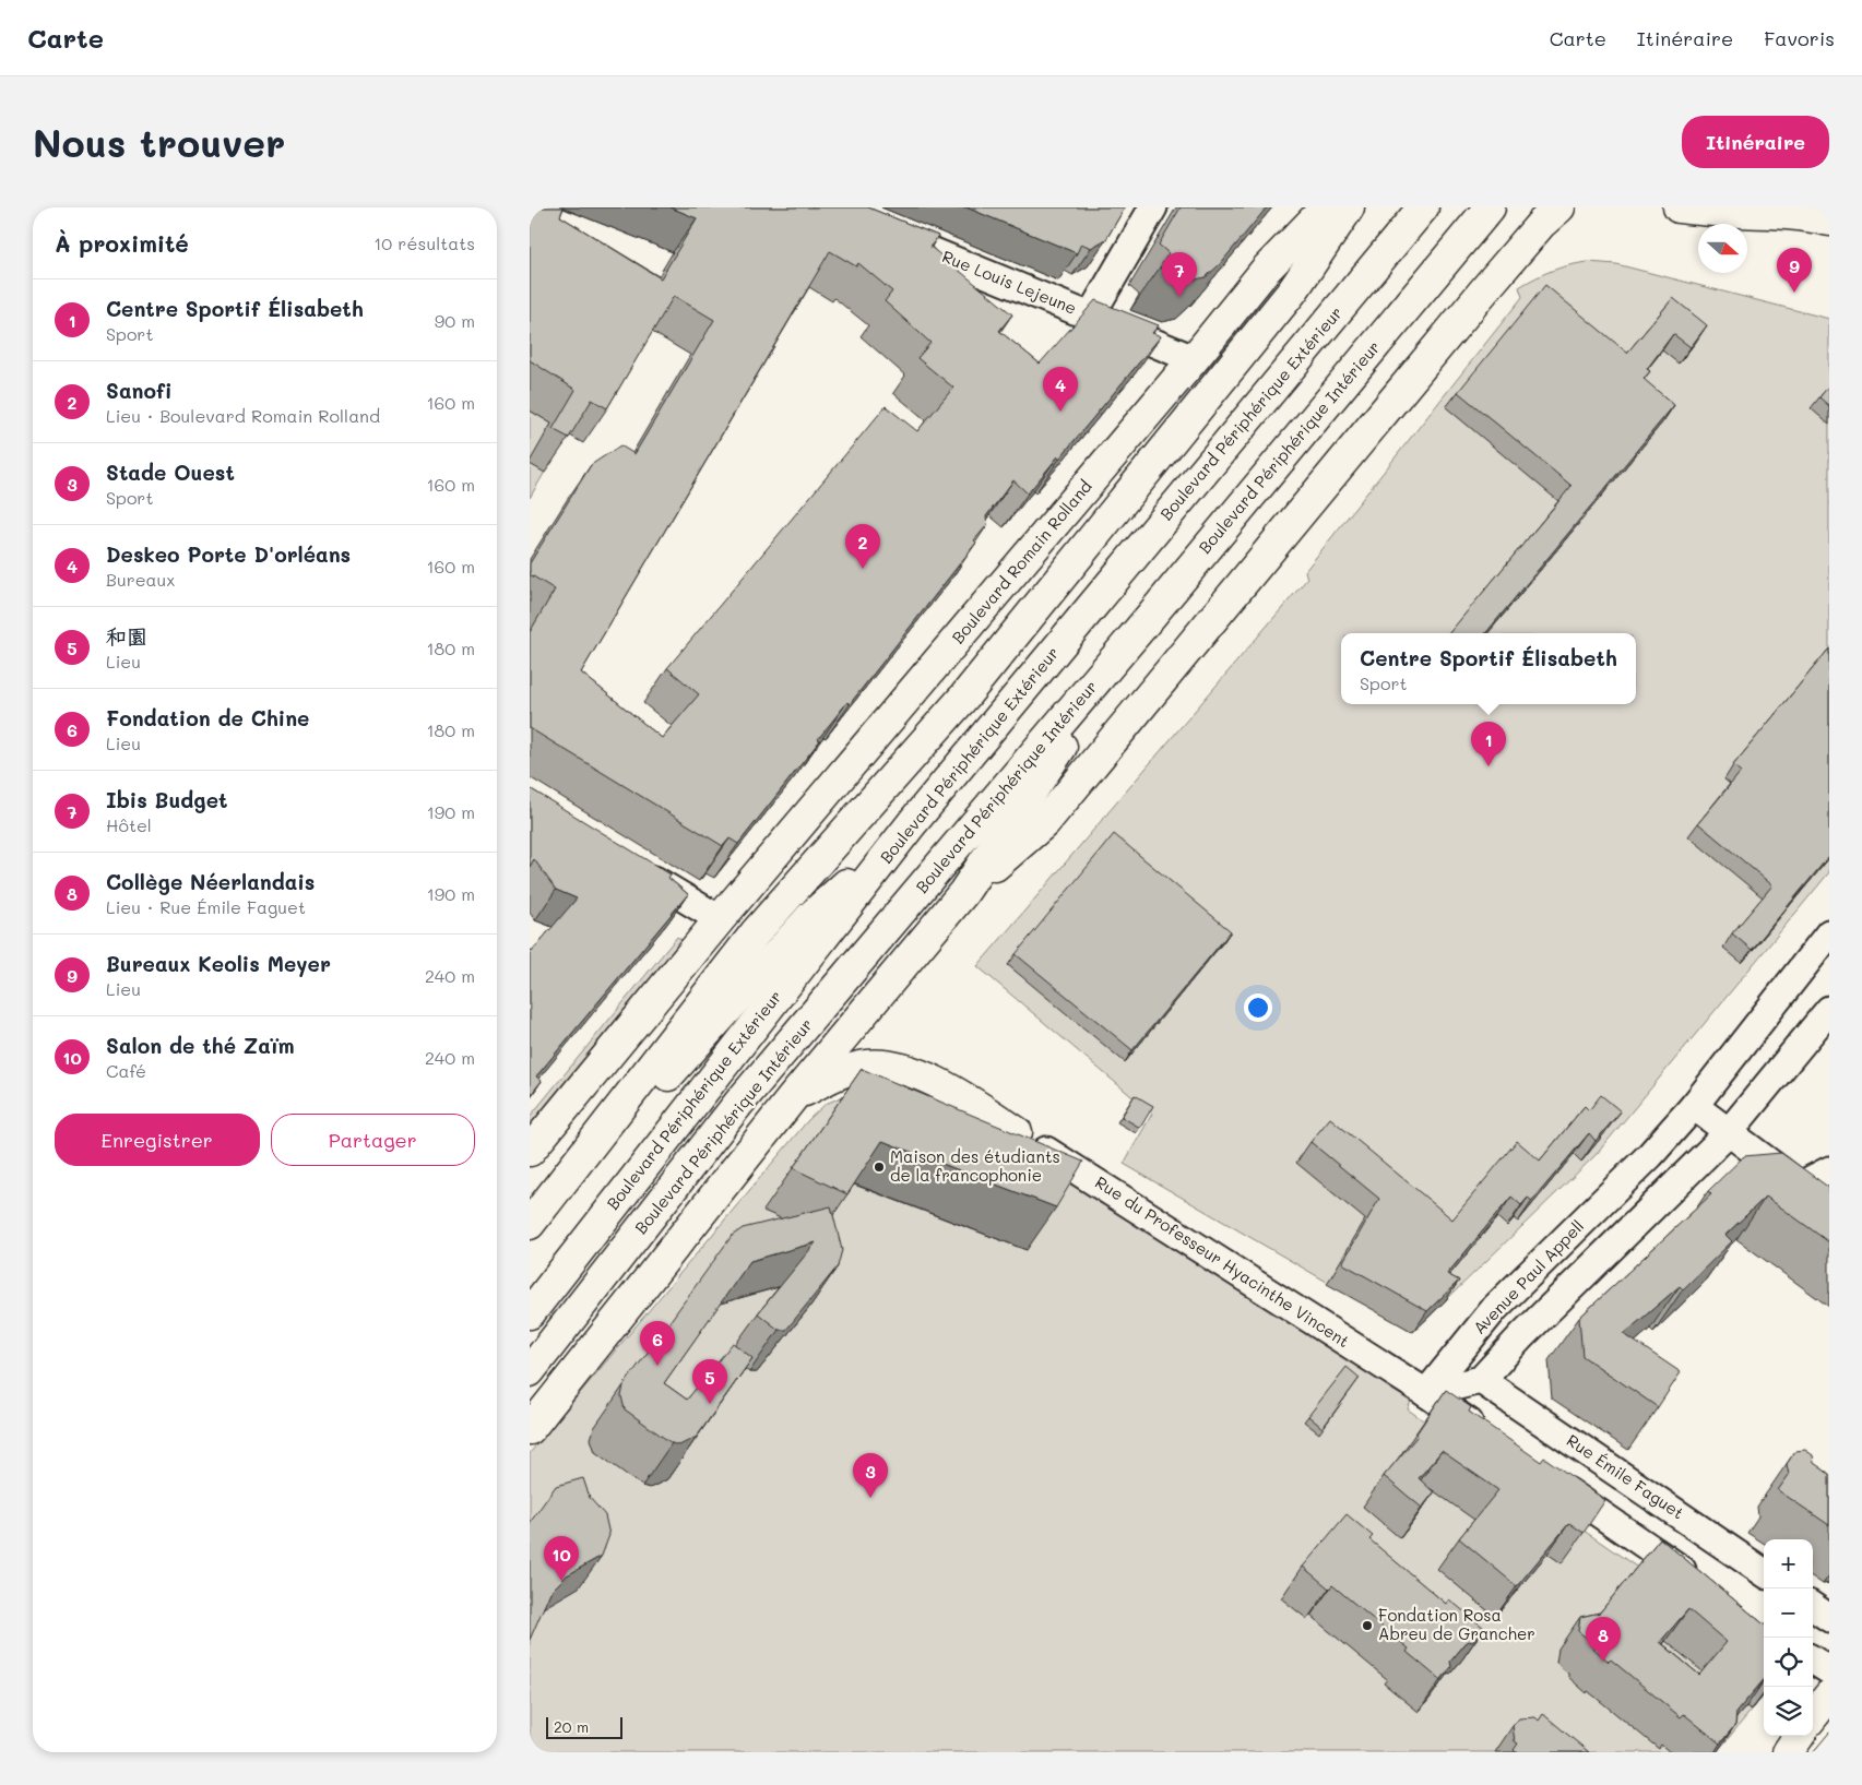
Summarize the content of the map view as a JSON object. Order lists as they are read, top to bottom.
{
  "streets": {
    "main road": ["Boulevard Périphérique Extérieur", "Boulevard Périphérique Intérieur", "Boulevard Romain Rolland"],
    "street": [
      "Rue Louis Lejeune",
      "Rue du Professeur Hyacinthe Vincent",
      "Avenue Paul Appell",
      "Rue Émile Faguet"
    ]
  },
  "crossings": [
    ["Rue Louis Lejeune", "Boulevard Romain Rolland"],
    ["Rue du Professeur Hyacinthe Vincent", "Avenue Paul Appell"]
  ],
  "places": ["Maison des étudiants de la francophonie", "Fondation Rosa Abreu de Grancher"],
  "scale_bar": "20 m",
  "north": "right",
  "page": {
    "header": "Carte",
    "nav": ["Carte", "Itinéraire", "Favoris"],
    "buttons": [
      "Itinéraire",
      ["Enregistrer", "Partager"]
    ],
    "title": "Nous trouver",
    "heading": ["À proximité", "10 résultats"],
    "pins": [
      "9",
      "7",
      "4",
      "2",
      "1",
      "6",
      "5",
      "3",
      "10",
      "8"
    ],
    "list": [
      {
        "mark": "1",
        "name": "Centre Sportif Élisabeth",
        "note": "Sport",
        "value": "90 m"
      },
      {
        "mark": "2",
        "name": "Sanofi",
        "note": "Lieu · Boulevard Romain Rolland",
        "value": "160 m"
      },
      {
        "mark": "3",
        "name": "Stade Ouest",
        "note": "Sport",
        "value": "160 m"
      },
      {
        "mark": "4",
        "name": "Deskeo Porte D'orléans",
        "note": "Bureaux",
        "value": "160 m"
      },
      {
        "mark": "5",
        "name": "和園",
        "note": "Lieu",
        "value": "180 m"
      },
      {
        "mark": "6",
        "name": "Fondation de Chine",
        "note": "Lieu",
        "value": "180 m"
      },
      {
        "mark": "7",
        "name": "Ibis Budget",
        "note": "Hôtel",
        "value": "190 m"
      },
      {
        "mark": "8",
        "name": "Collège Néerlandais",
        "note": "Lieu · Rue Émile Faguet",
        "value": "190 m"
      },
      {
        "mark": "9",
        "name": "Bureaux Keolis Meyer",
        "note": "Lieu",
        "value": "240 m"
      },
      {
        "mark": "10",
        "name": "Salon de thé Zaïm",
        "note": "Café",
        "value": "240 m"
      }
    ],
    "popup": ["Centre Sportif Élisabeth", "Sport"],
    "map_buttons": ["+", "−"],
    "scale": "20 m"
  }
}
